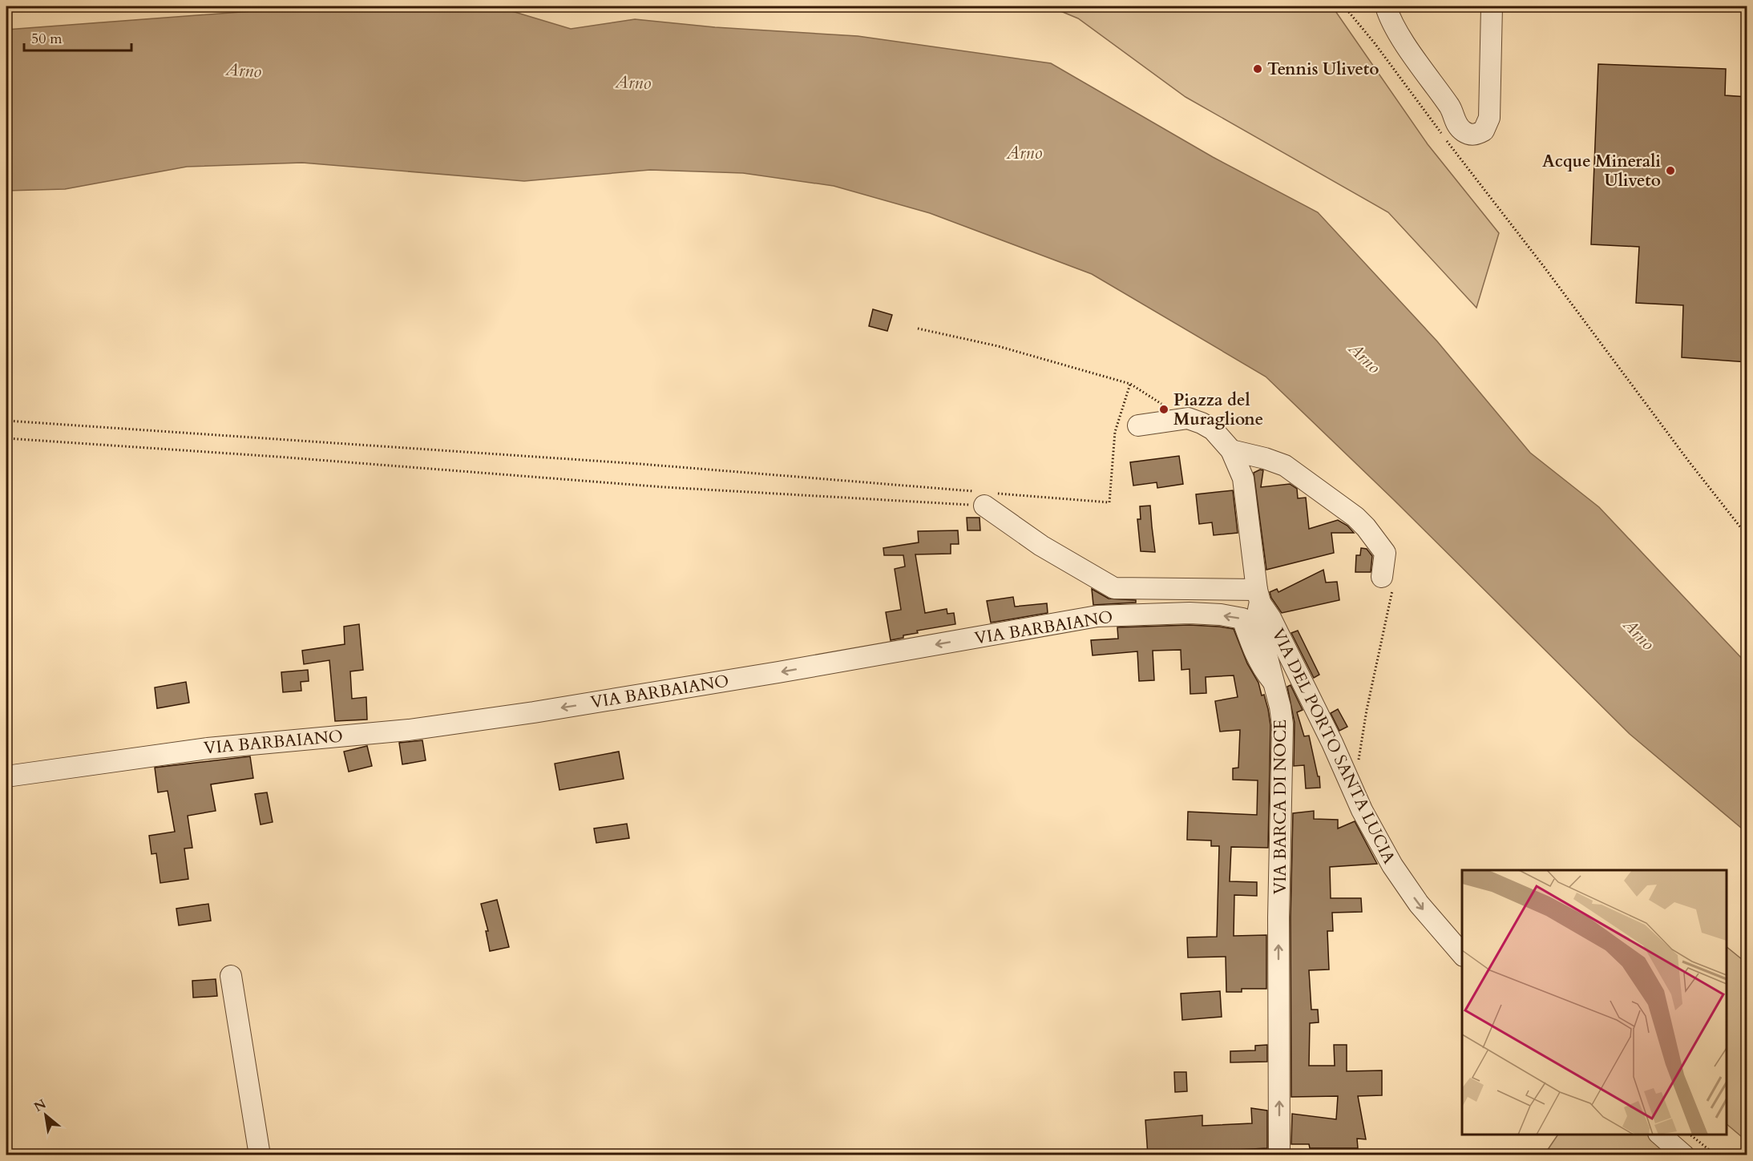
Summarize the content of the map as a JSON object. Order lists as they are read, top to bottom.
{
  "streets": {
    "street": ["VIA BARBAIANO", "VIA DEL PORTO SANTA LUCIA", "VIA BARCA DI NOCE"]
  },
  "crossings": [
    ["VIA BARBAIANO", "VIA BARCA DI NOCE"],
    ["VIA DEL PORTO SANTA LUCIA", "VIA BARCA DI NOCE"]
  ],
  "one_way": ["VIA BARBAIANO", "VIA DEL PORTO SANTA LUCIA", "VIA BARCA DI NOCE"],
  "water": ["Arno"],
  "places": ["Tennis Uliveto", "Acque Minerali Uliveto", "Piazza del Muraglione"],
  "scale_bar": "50 m",
  "north": "top left"
}
